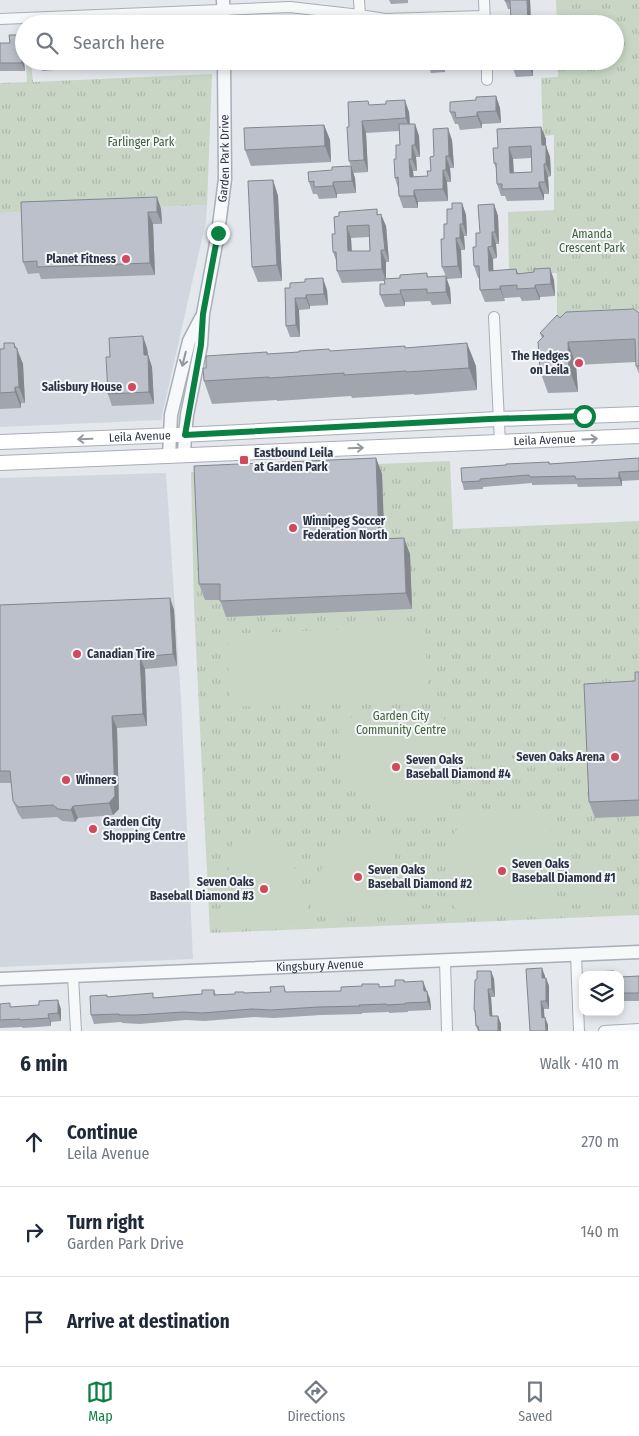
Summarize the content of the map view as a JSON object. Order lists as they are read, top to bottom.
{
  "streets": {
    "main road": ["Leila Avenue"],
    "street": ["Garden Park Drive", "Kingsbury Avenue"]
  },
  "crossings": [
    ["Garden Park Drive", "Leila Avenue"]
  ],
  "parks": ["Farlinger Park", "Amanda Crescent Park", "Garden City Community Centre"],
  "places": {
    "other": [
      "Planet Fitness",
      "The Hedges on Leila",
      "Salisbury House",
      "Winnipeg Soccer Federation North",
      "Canadian Tire",
      "Seven Oaks Arena",
      "Seven Oaks Baseball Diamond #4",
      "Winners",
      "Garden City Shopping Centre",
      "Seven Oaks Baseball Diamond #1",
      "Seven Oaks Baseball Diamond #2",
      "Seven Oaks Baseball Diamond #3"
    ],
    "transit": ["Eastbound Leila at Garden Park"]
  },
  "page": {
    "search": "Search here",
    "heading": ["6 min", "Walk · 410 m"],
    "list": [
      ["Continue", "Leila Avenue", "270 m"],
      ["Turn right", "Garden Park Drive", "140 m"],
      "Arrive at destination"
    ],
    "nav": ["Map", "Directions", "Saved"]
  }
}
